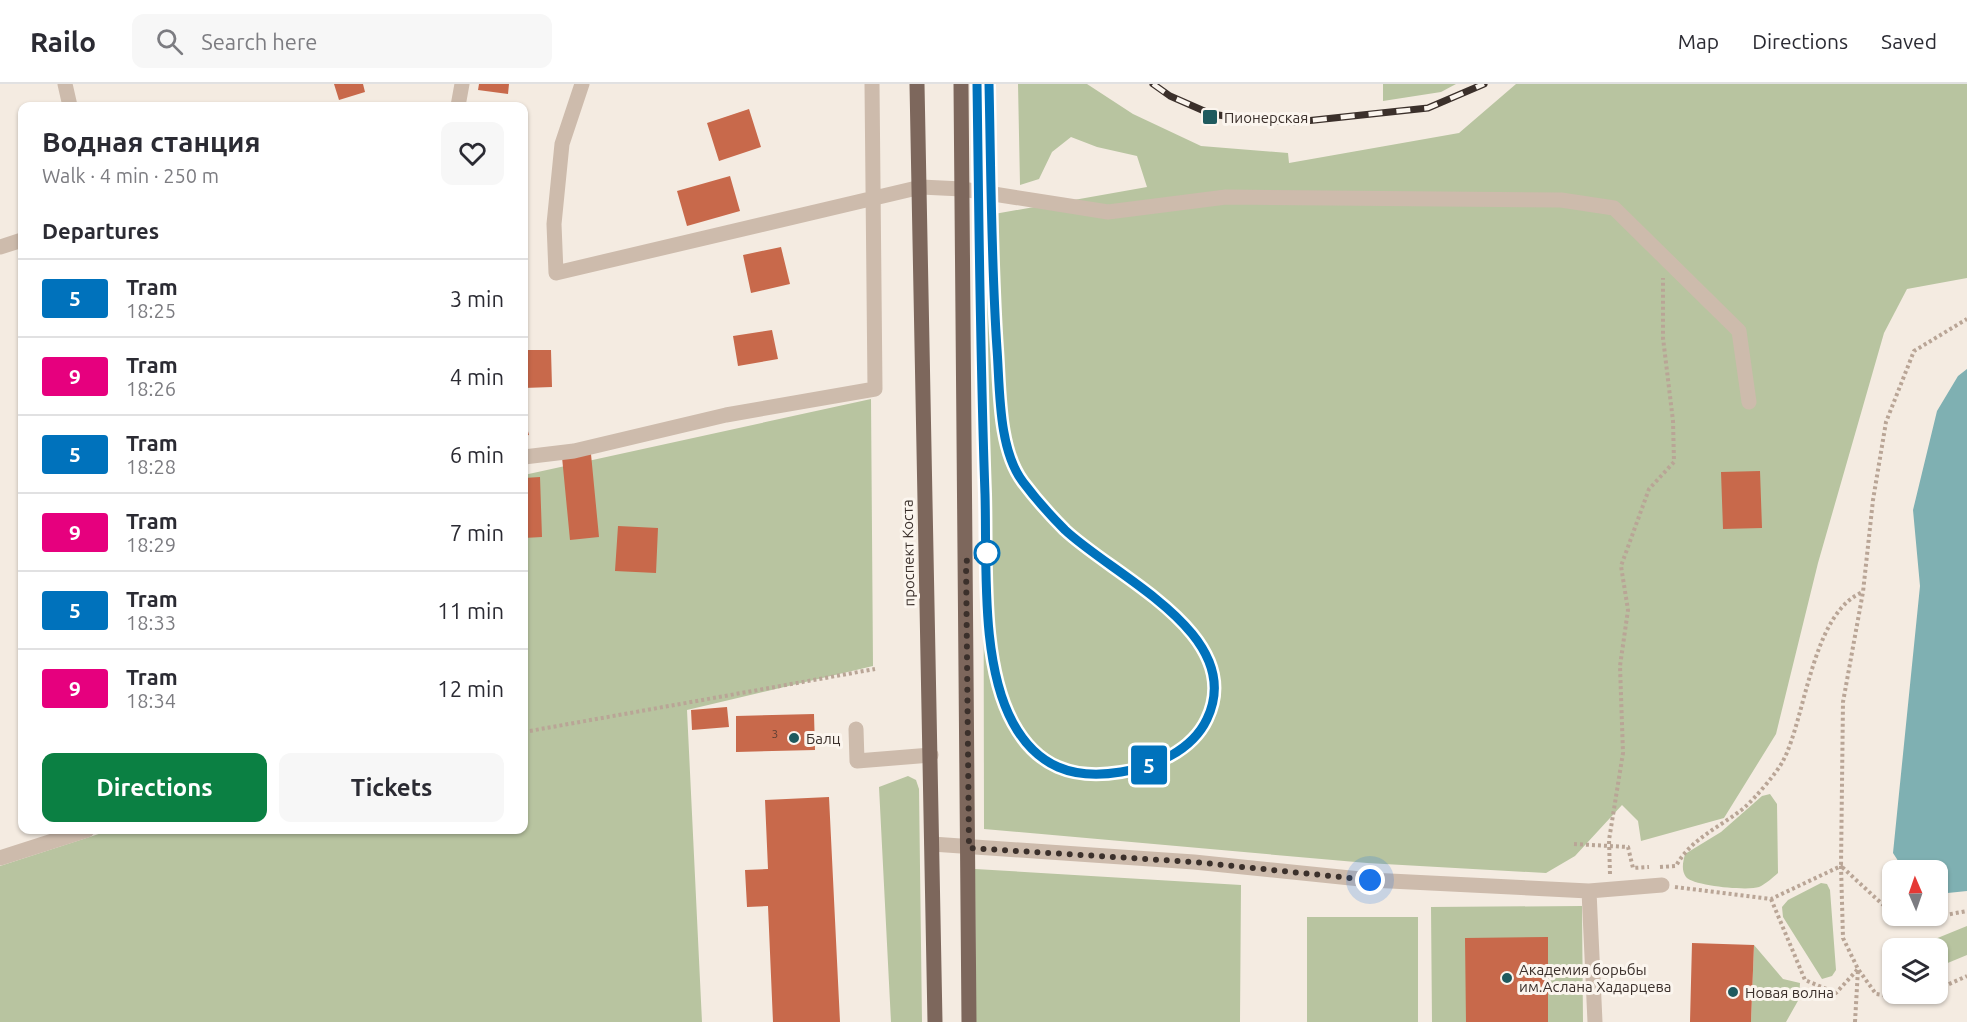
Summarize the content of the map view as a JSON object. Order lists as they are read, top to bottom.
{
  "streets": {
    "main road": ["проспект Коста"]
  },
  "places": {
    "transit": ["Пионерская"],
    "other": ["Балц", "Академия борьбы им.Аслана Хадарцева", "Новая волна"]
  },
  "lines": ["tram line 5"],
  "house_numbers": ["3"],
  "north": "top",
  "page": {
    "header": "Railo",
    "search": "Search here",
    "nav": ["Map", "Directions", "Saved"],
    "on_map": "5",
    "heading": [
      ["Водная станция", "Walk · 4 min · 250 m"],
      "Departures"
    ],
    "list": [
      {
        "mark": "5",
        "name": "Tram",
        "note": "18:25",
        "value": "3 min"
      },
      {
        "mark": "9",
        "name": "Tram",
        "note": "18:26",
        "value": "4 min"
      },
      {
        "mark": "5",
        "name": "Tram",
        "note": "18:28",
        "value": "6 min"
      },
      {
        "mark": "9",
        "name": "Tram",
        "note": "18:29",
        "value": "7 min"
      },
      {
        "mark": "5",
        "name": "Tram",
        "note": "18:33",
        "value": "11 min"
      },
      {
        "mark": "9",
        "name": "Tram",
        "note": "18:34",
        "value": "12 min"
      }
    ],
    "buttons": ["Directions", "Tickets"]
  }
}
